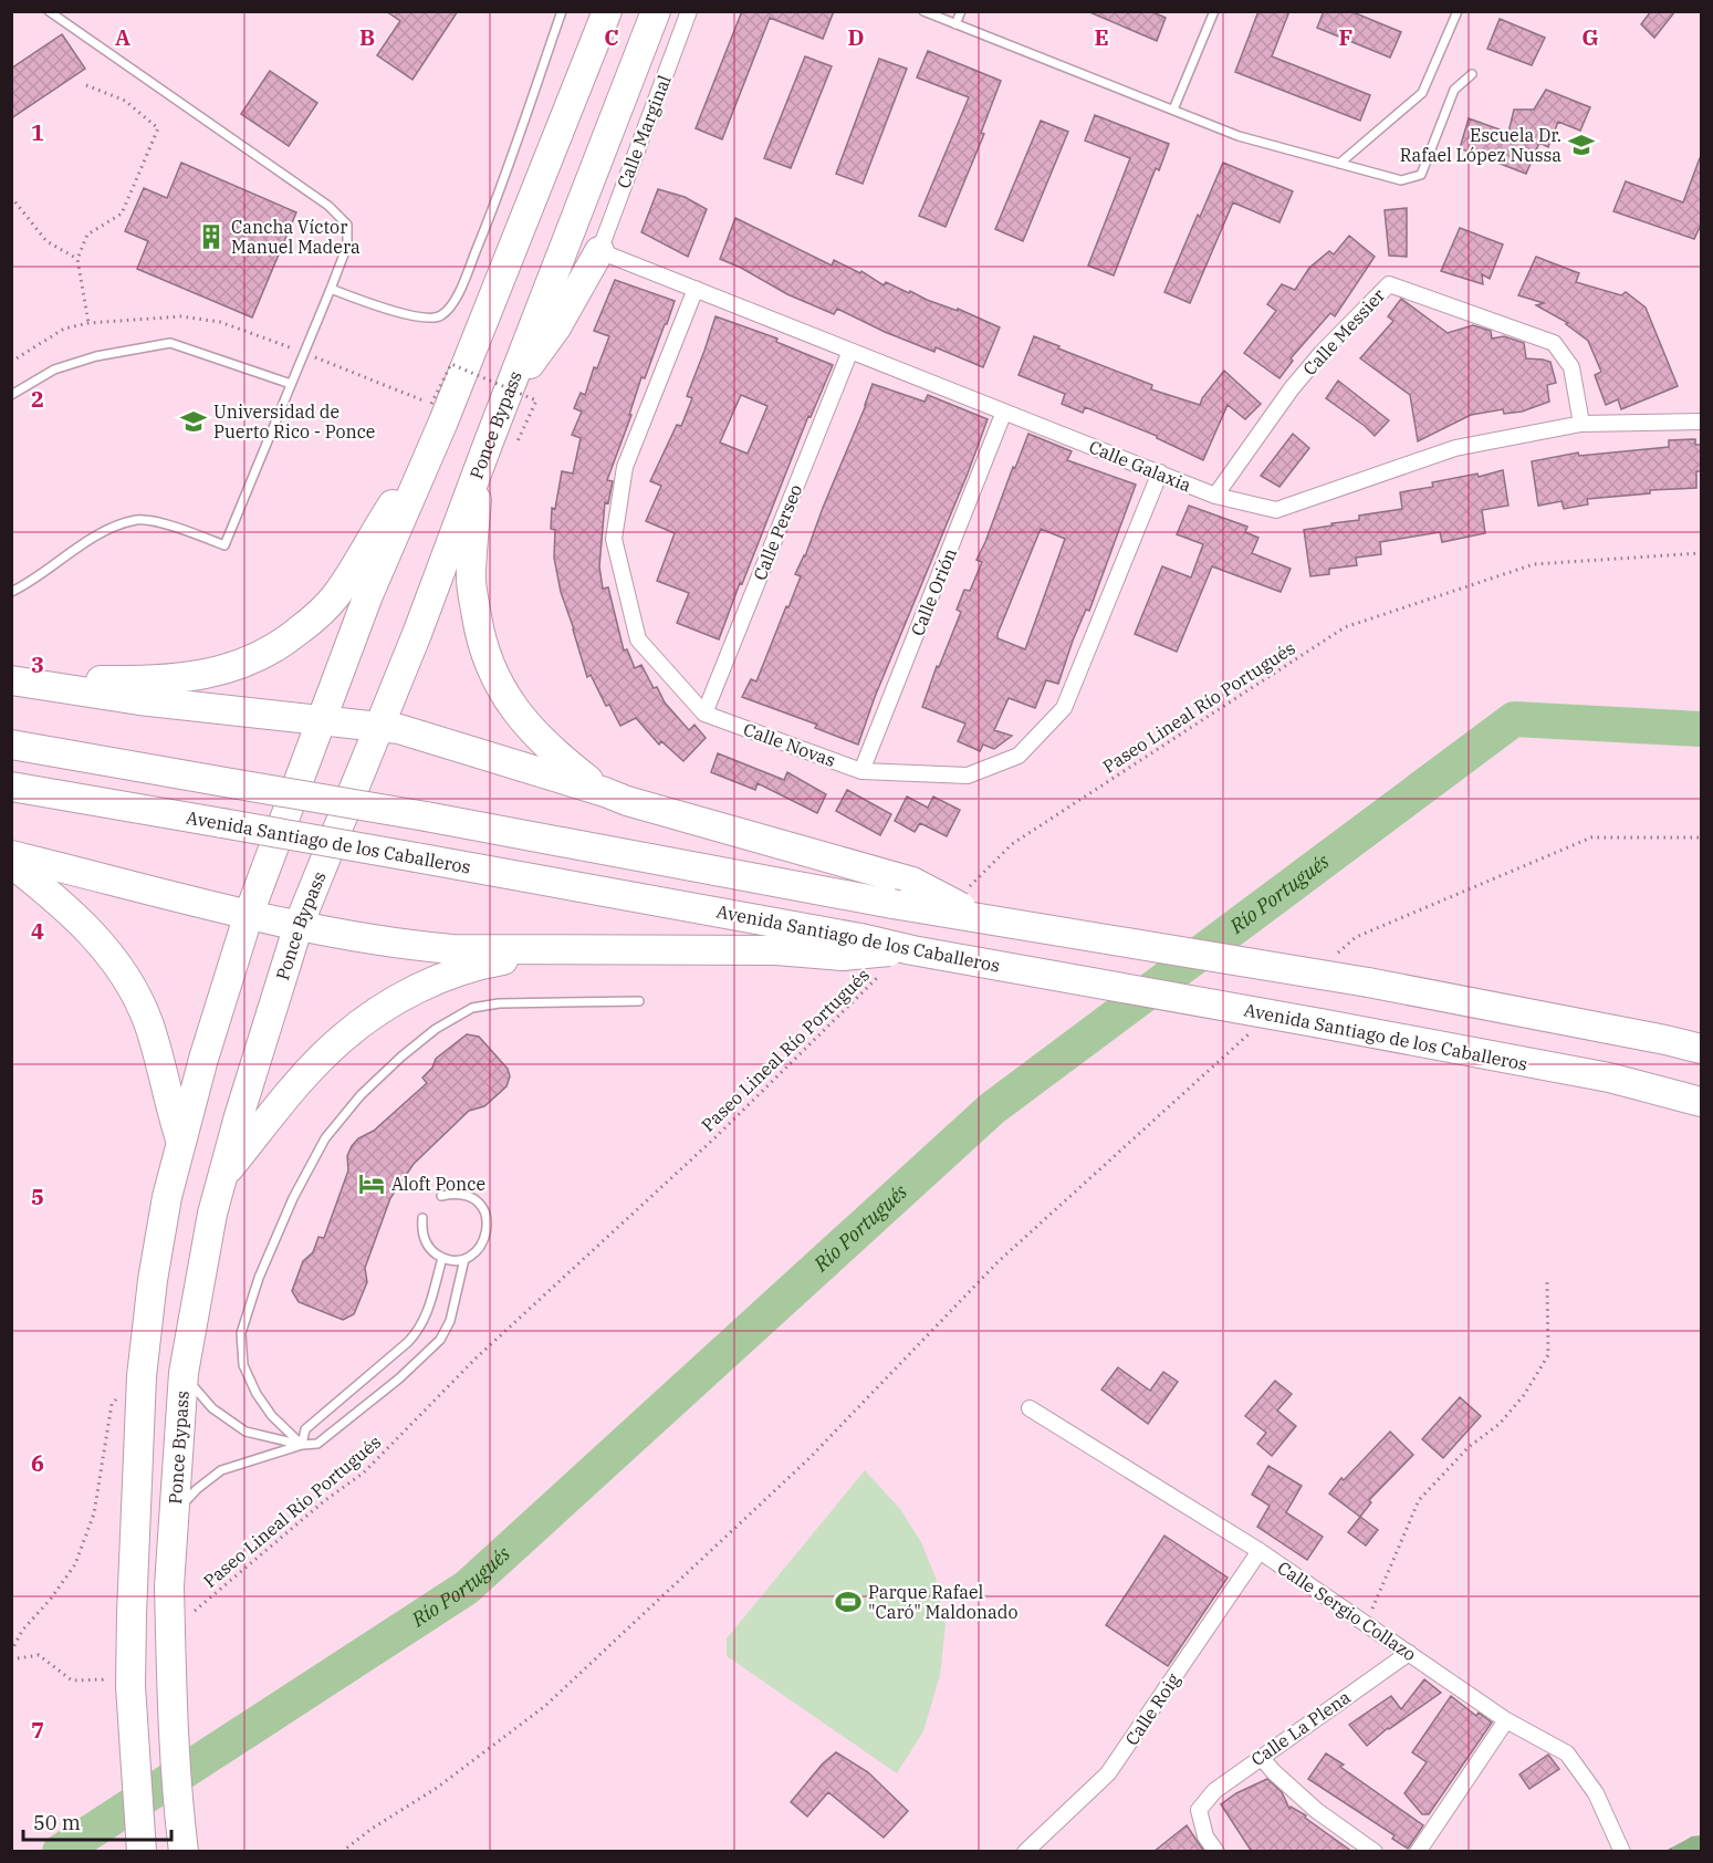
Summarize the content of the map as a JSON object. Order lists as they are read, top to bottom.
{
  "streets": {
    "highway": ["Ponce Bypass", "Avenida Santiago de los Caballeros"],
    "street": [
      "Calle Marginal",
      "Calle Messier",
      "Calle Galaxia",
      "Calle Perseo",
      "Calle Orión",
      "Calle Novas",
      "Calle Sergio Collazo",
      "Calle Roig",
      "Calle La Plena"
    ],
    "path": ["Paseo Lineal Río Portugués"]
  },
  "crossings": [
    ["Calle Marginal", "Calle Galaxia"],
    ["Calle Messier", "Calle Galaxia"],
    ["Calle Galaxia", "Calle Perseo"],
    ["Calle Galaxia", "Calle Orión"],
    ["Calle Galaxia", "Calle Novas"],
    ["Calle Perseo", "Calle Novas"],
    ["Calle Orión", "Calle Novas"],
    ["Calle Sergio Collazo", "Calle Roig"],
    ["Calle Sergio Collazo", "Calle La Plena"]
  ],
  "water": ["Río Portugués"],
  "places": {
    "school or university": ["Escuela Dr. Rafael López Nussa", "Universidad de Puerto Rico - Ponce"],
    "building": ["Cancha Víctor Manuel Madera"],
    "hotel": ["Aloft Ponce"],
    "sports": ["Parque Rafael \"Caró\" Maldonado"]
  },
  "scale_bar": "50 m",
  "grid": {
    "columns": [
      "A",
      "B",
      "C",
      "D",
      "E",
      "F",
      "G"
    ],
    "rows": [
      "1",
      "2",
      "3",
      "4",
      "5",
      "6",
      "7"
    ]
  }
}
